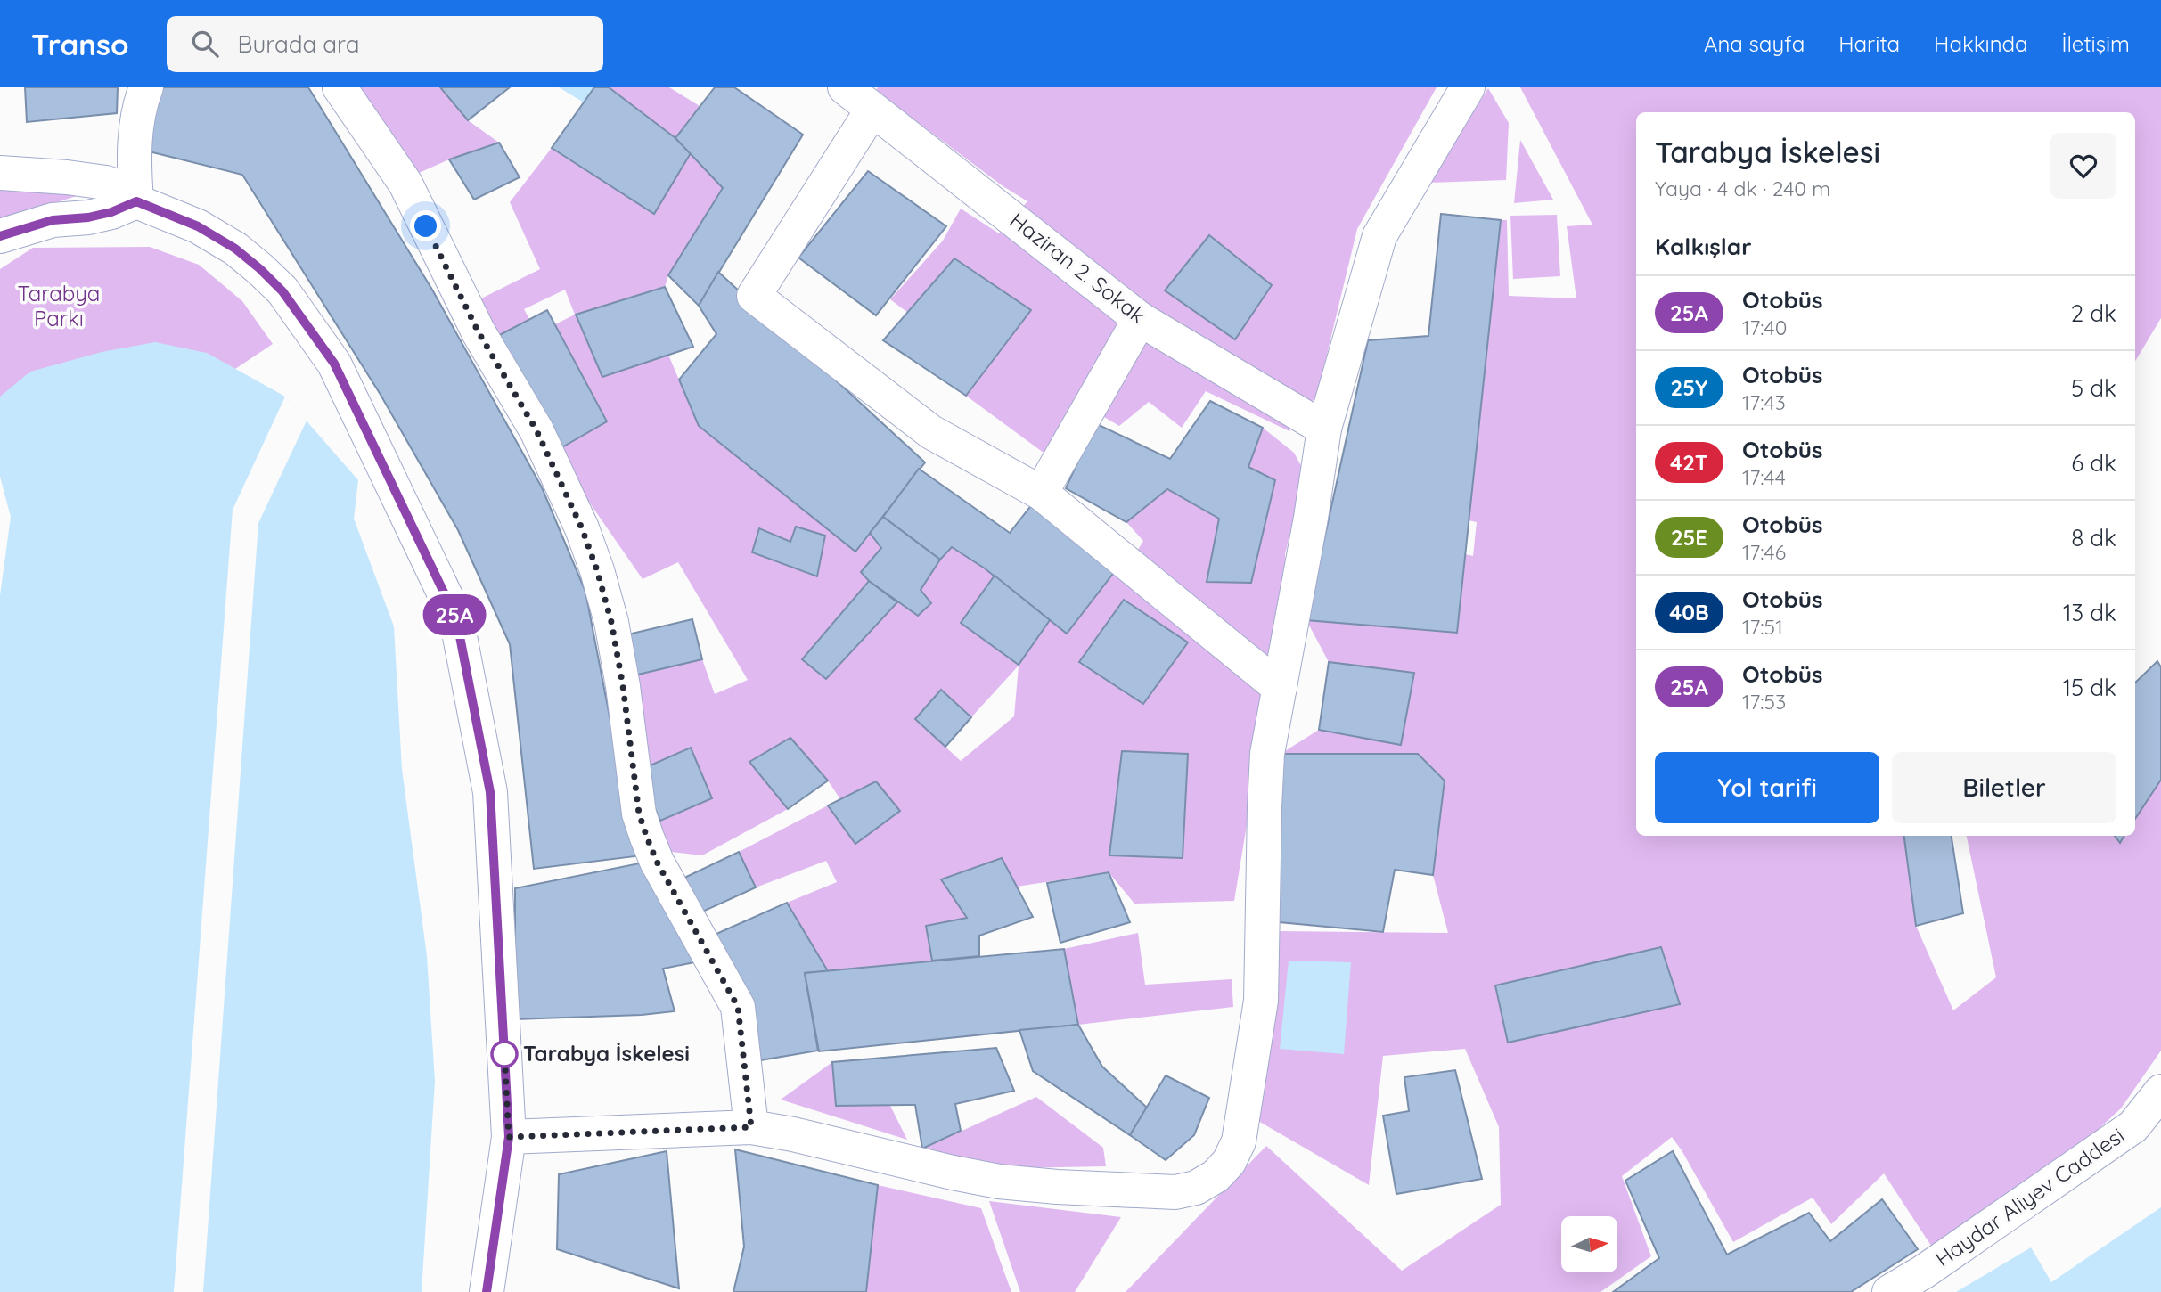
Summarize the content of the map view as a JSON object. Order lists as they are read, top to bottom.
{
  "streets": {
    "street": ["Haziran 2. Sokak", "Haydar Aliyev Caddesi"]
  },
  "parks": ["Tarabya Parkı"],
  "places": ["Tarabya İskelesi"],
  "lines": ["bus line 25A"],
  "north": "right",
  "page": {
    "header": "Transo",
    "search": "Burada ara",
    "nav": [
      "Ana sayfa",
      "Harita",
      "Hakkında",
      "İletişim"
    ],
    "on_map": "25A",
    "heading": [
      ["Tarabya İskelesi", "Yaya · 4 dk · 240 m"],
      "Kalkışlar"
    ],
    "list": [
      {
        "mark": "25A",
        "name": "Otobüs",
        "note": "17:40",
        "value": "2 dk"
      },
      {
        "mark": "25Y",
        "name": "Otobüs",
        "note": "17:43",
        "value": "5 dk"
      },
      {
        "mark": "42T",
        "name": "Otobüs",
        "note": "17:44",
        "value": "6 dk"
      },
      {
        "mark": "25E",
        "name": "Otobüs",
        "note": "17:46",
        "value": "8 dk"
      },
      {
        "mark": "40B",
        "name": "Otobüs",
        "note": "17:51",
        "value": "13 dk"
      },
      {
        "mark": "25A",
        "name": "Otobüs",
        "note": "17:53",
        "value": "15 dk"
      }
    ],
    "buttons": ["Yol tarifi", "Biletler"]
  }
}
